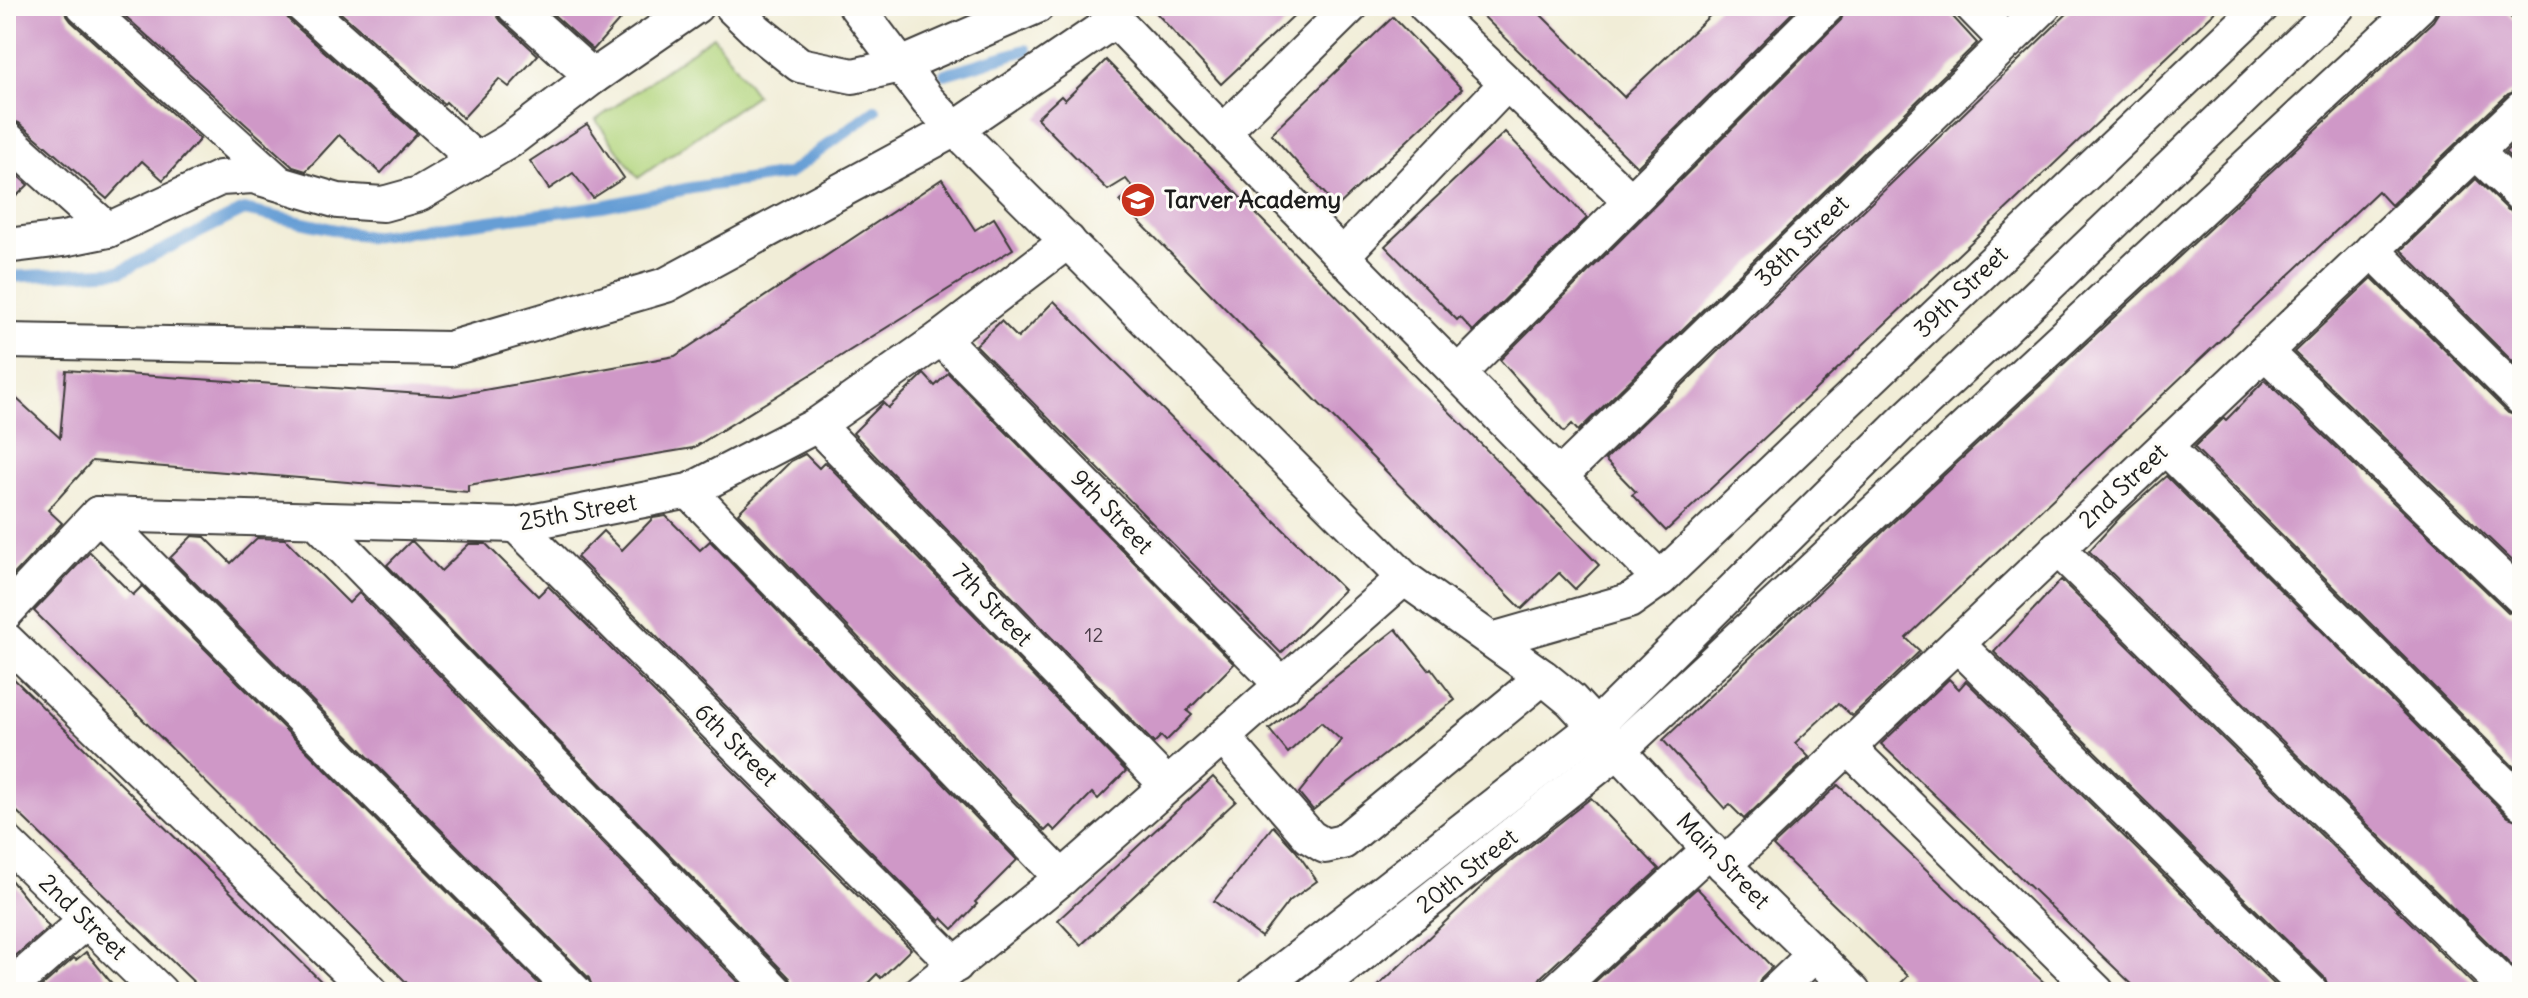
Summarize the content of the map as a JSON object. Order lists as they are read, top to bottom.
{
  "streets": {
    "street": [
      "38th Street",
      "39th Street",
      "2nd Street",
      "25th Street",
      "9th Street",
      "7th Street",
      "6th Street",
      "Main Street",
      "20th Street"
    ]
  },
  "crossings": [
    ["39th Street", "Main Street"],
    ["2nd Street", "Main Street"],
    ["25th Street", "9th Street"],
    ["25th Street", "7th Street"],
    ["25th Street", "6th Street"],
    ["25th Street", "Main Street"],
    ["Main Street", "20th Street"]
  ],
  "places": {
    "school or university": ["Tarver Academy"]
  },
  "house_numbers": ["12"]
}
